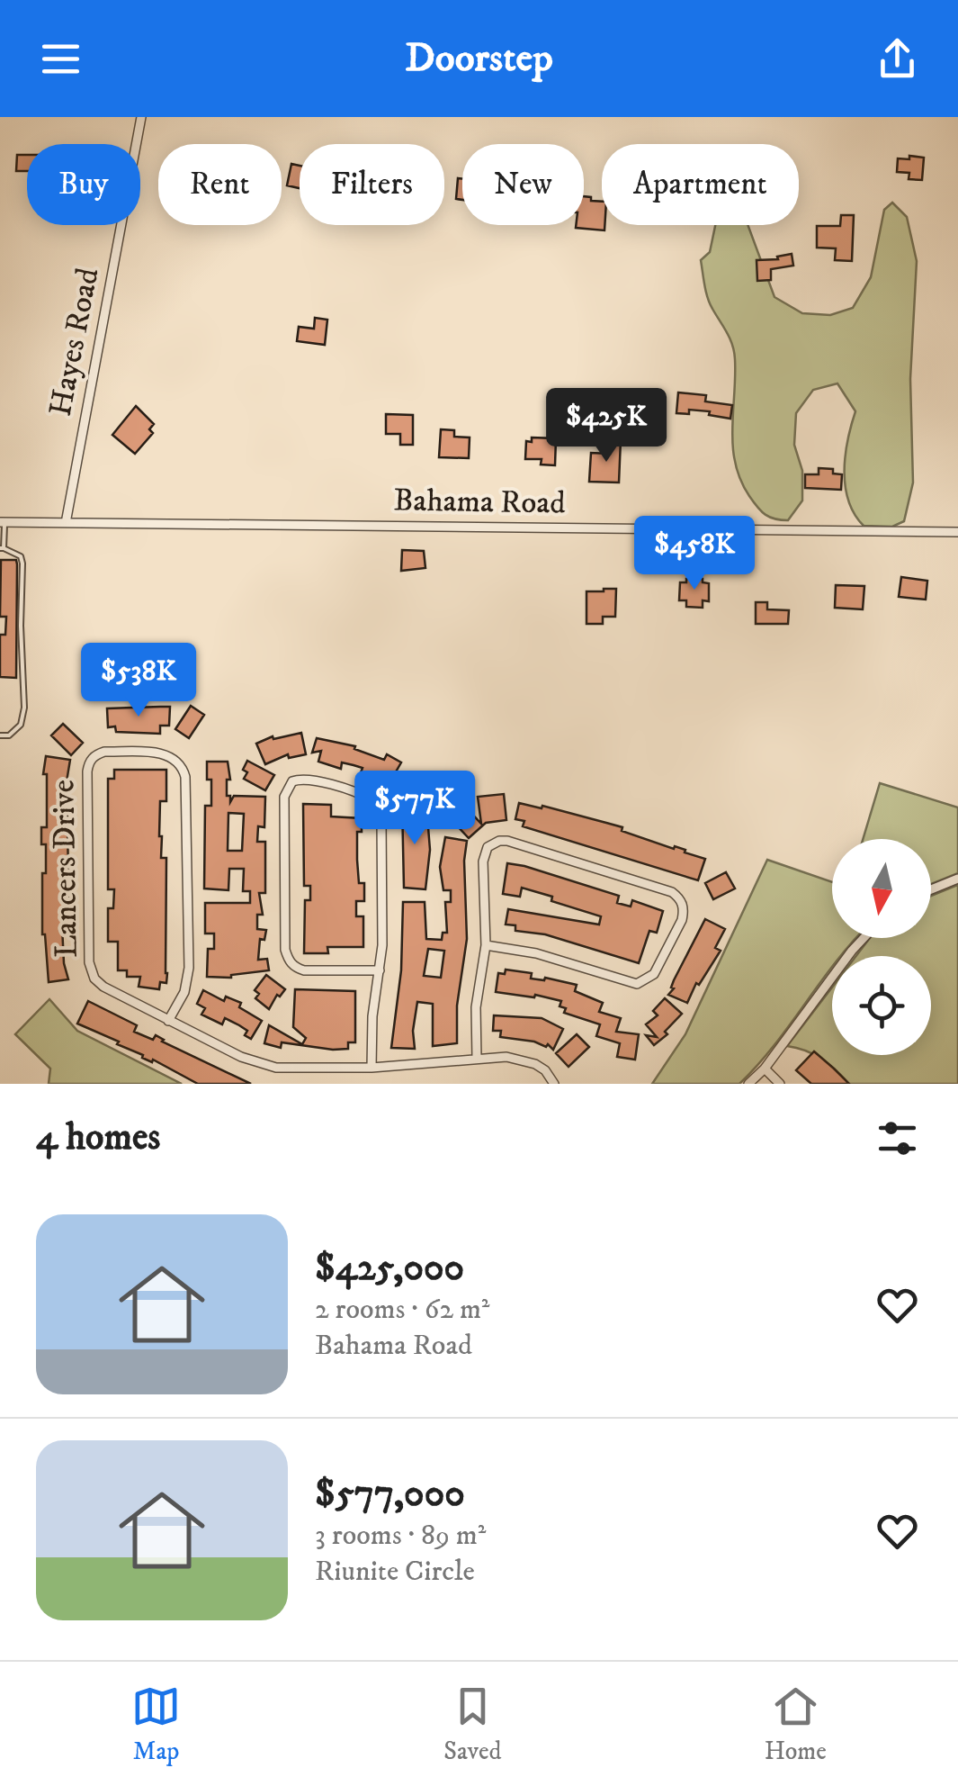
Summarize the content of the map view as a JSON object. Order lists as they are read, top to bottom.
{
  "streets": {
    "street": ["Hayes Road", "Bahama Road", "Lancers Drive"]
  },
  "crossings": [
    ["Hayes Road", "Bahama Road"]
  ],
  "north": "bottom",
  "page": {
    "header": "Doorstep",
    "chip": [
      "Buy",
      "Rent",
      "Filters",
      "New",
      "Apartment"
    ],
    "price": [
      "$425K",
      "$458K",
      "$538K",
      "$577K"
    ],
    "heading": "4 homes",
    "list": [
      {
        "name": "$425,000",
        "note": "2 rooms · 62 m² · Bahama Road"
      },
      {
        "name": "$577,000",
        "note": "3 rooms · 89 m² · Riunite Circle"
      }
    ],
    "tabs": ["Map", "Saved", "Home"]
  }
}
